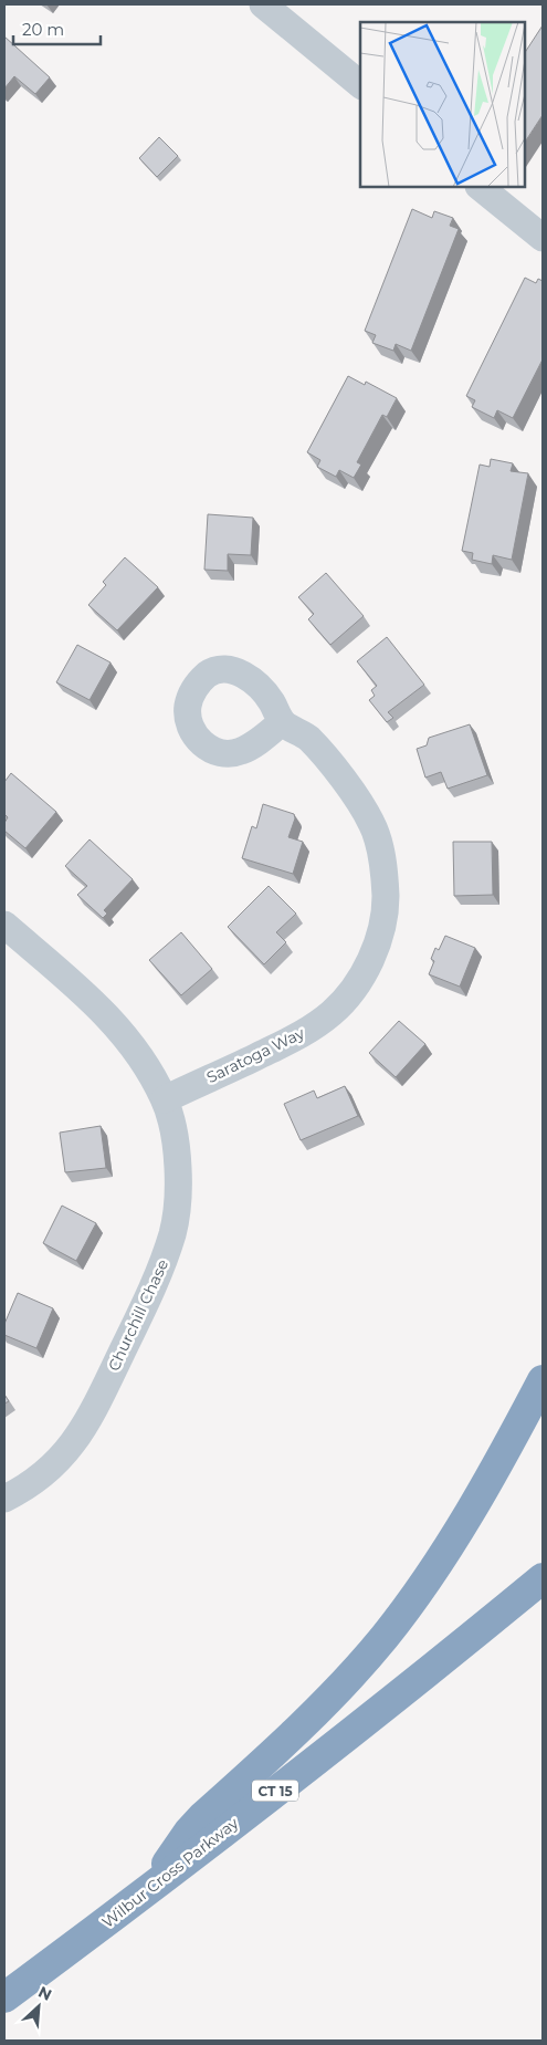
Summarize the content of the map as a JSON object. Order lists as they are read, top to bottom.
{
  "streets": {
    "highway": ["CT 15", "Wilbur Cross Parkway"],
    "street": ["Saratoga Way", "Churchill Chase"]
  },
  "crossings": [
    ["Saratoga Way", "Churchill Chase"]
  ],
  "scale_bar": "20 m",
  "north": "top right"
}
